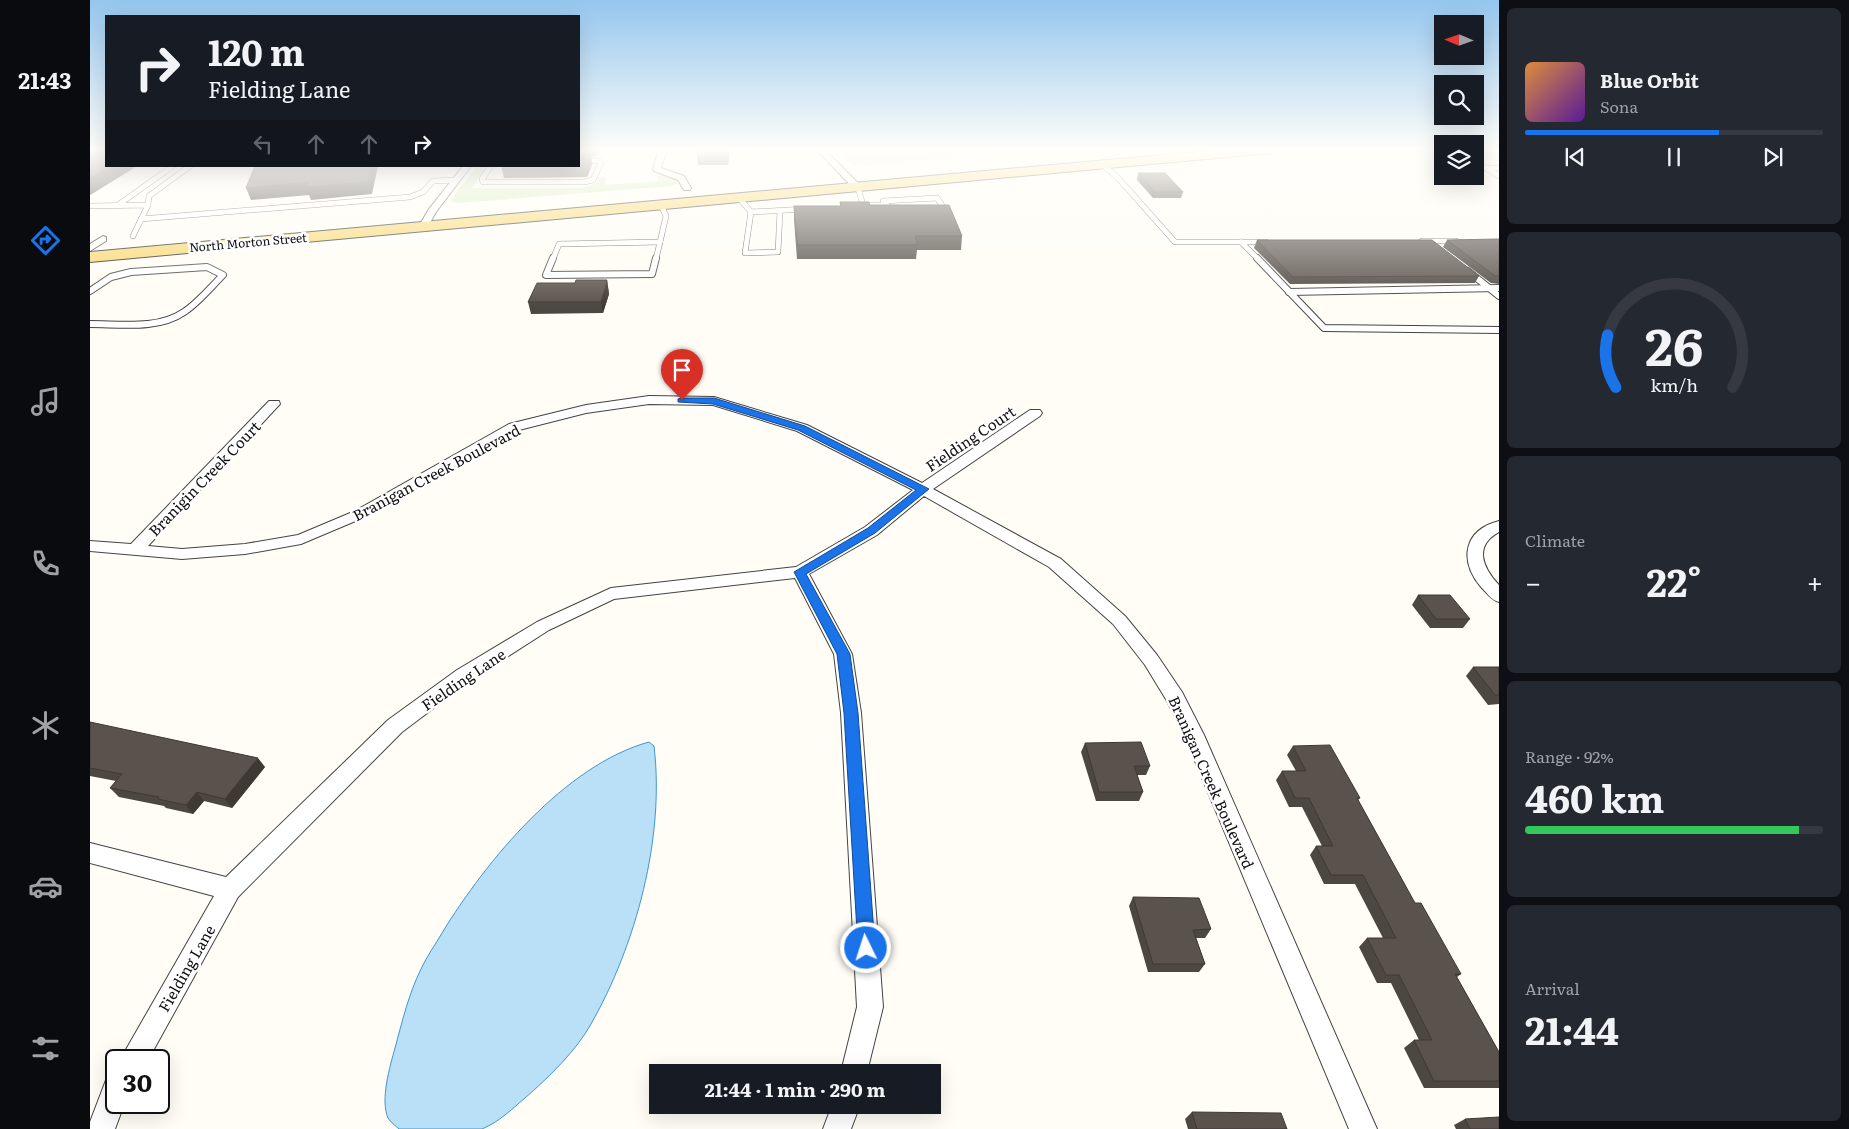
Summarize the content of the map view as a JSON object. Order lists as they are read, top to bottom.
{
  "streets": {
    "main road": ["North Morton Street"],
    "street": [
      "Fielding Court",
      "Branigan Creek Boulevard",
      "Branigin Creek Court",
      "Fielding Lane"
    ]
  },
  "crossings": [
    ["Fielding Court", "Branigan Creek Boulevard"],
    ["Fielding Court", "Fielding Lane"],
    ["Branigan Creek Boulevard", "Branigin Creek Court"],
    ["Branigan Creek Boulevard", "Fielding Lane"]
  ],
  "north": "left",
  "page": {
    "tabs": "21:43",
    "turn": ["120 m", "Fielding Lane"],
    "song": ["Blue Orbit", "Sona"],
    "tile": [
      "Climate",
      ["Range · 92%", "460 km"],
      ["Arrival", "21:44"]
    ],
    "heat": ["−", "22°", "+"],
    "limit": "30",
    "trip": "21:44 · 1 min · 290 m",
    "gauge": ["26", "km/h"]
  }
}
